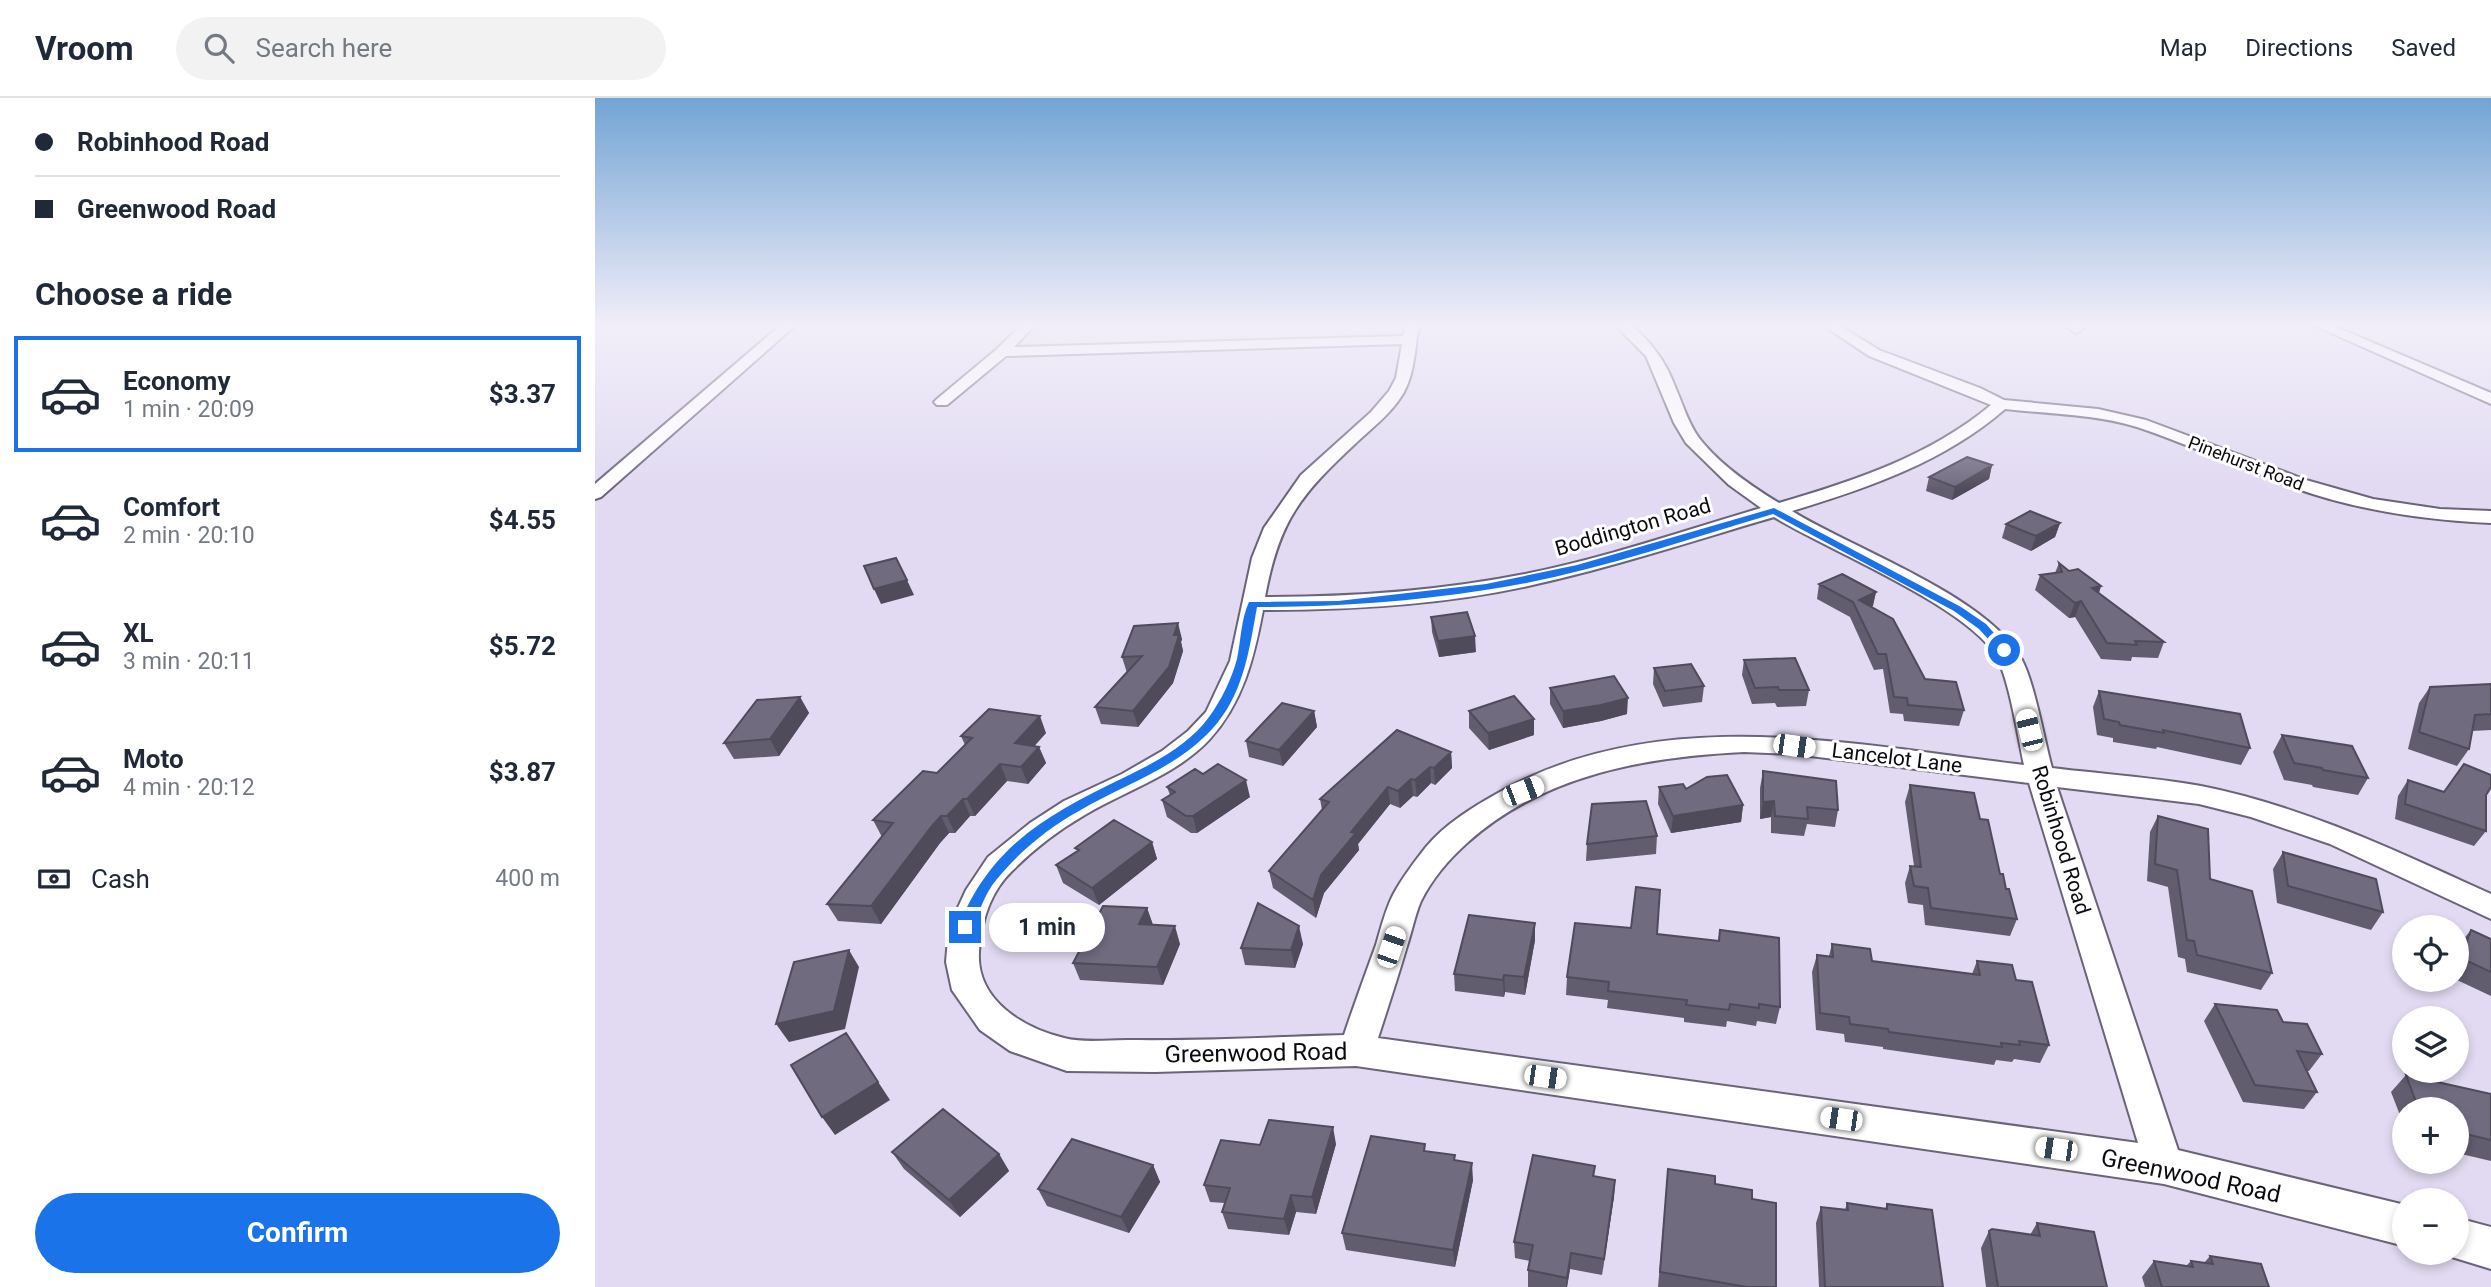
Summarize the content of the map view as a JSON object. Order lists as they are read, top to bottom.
{
  "streets": {
    "street": [
      "Pinehurst Road",
      "Boddington Road",
      "Lancelot Lane",
      "Robinhood Road",
      "Greenwood Road"
    ]
  },
  "crossings": [
    ["Pinehurst Road", "Boddington Road"],
    ["Boddington Road", "Robinhood Road"],
    ["Boddington Road", "Greenwood Road"],
    ["Lancelot Lane", "Robinhood Road"],
    ["Lancelot Lane", "Greenwood Road"],
    ["Robinhood Road", "Greenwood Road"]
  ],
  "page": {
    "header": "Vroom",
    "search": "Search here",
    "nav": ["Map", "Directions", "Saved"],
    "banner": ["Robinhood Road", "Greenwood Road"],
    "heading": "Choose a ride",
    "list": [
      {
        "name": "Economy",
        "note": "1 min · 20:09",
        "value": "$3.37"
      },
      {
        "name": "Comfort",
        "note": "2 min · 20:10",
        "value": "$4.55"
      },
      {
        "name": "XL",
        "note": "3 min · 20:11",
        "value": "$5.72"
      },
      {
        "name": "Moto",
        "note": "4 min · 20:12",
        "value": "$3.87"
      }
    ],
    "pay": ["Cash", "400 m"],
    "bubble": "1 min",
    "map_buttons": ["+", "−"],
    "buttons": "Confirm"
  }
}
